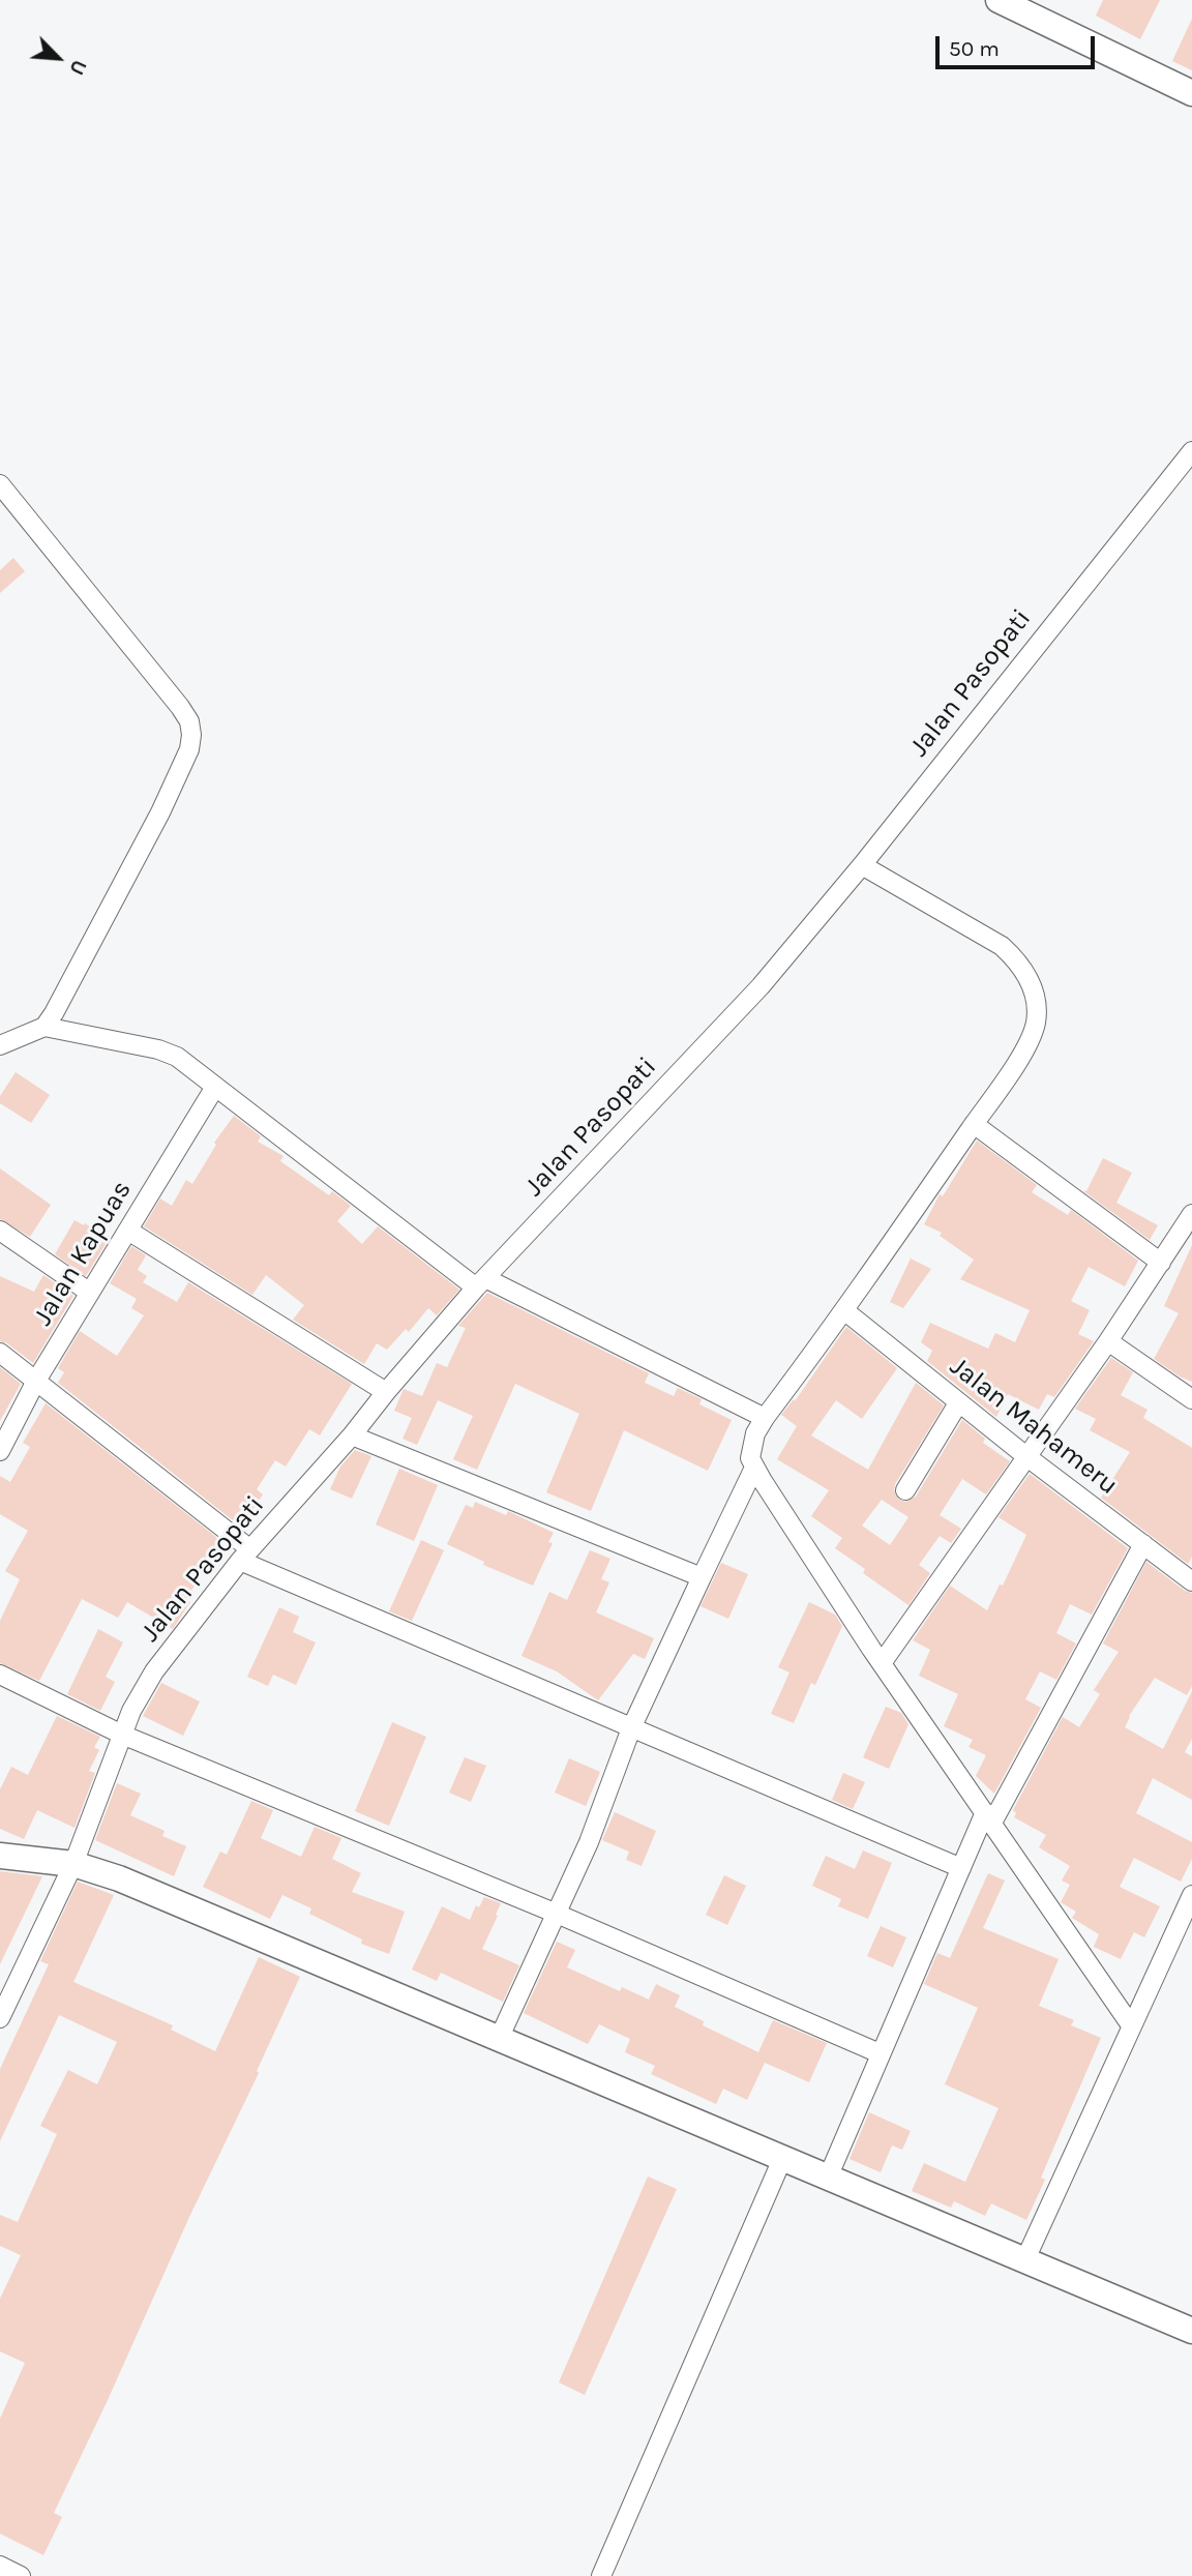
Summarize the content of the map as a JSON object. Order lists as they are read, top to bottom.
{
  "streets": {
    "street": ["Jalan Pasopati", "Jalan Kapuas", "Jalan Mahameru"]
  },
  "scale_bar": "50 m",
  "north": "bottom right"
}
